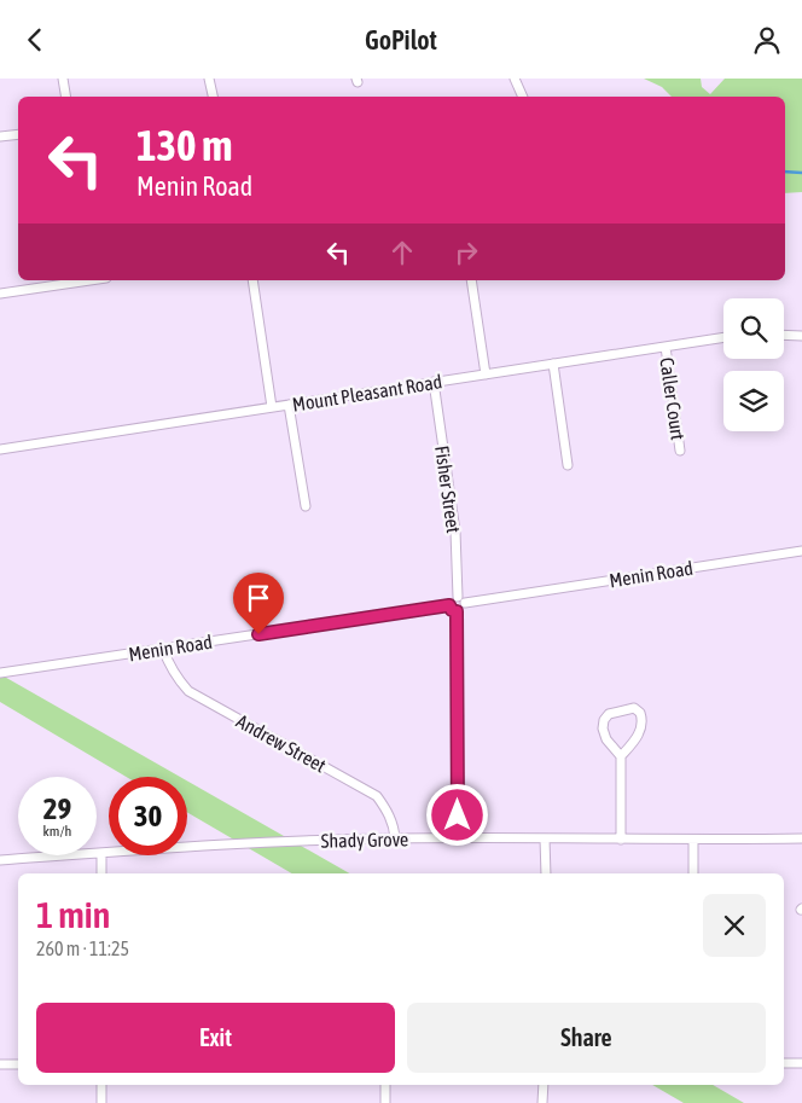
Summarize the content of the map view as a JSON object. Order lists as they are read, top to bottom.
{
  "streets": {
    "street": [
      "Mount Pleasant Road",
      "Caller Court",
      "Fisher Street",
      "Menin Road",
      "Andrew Street",
      "Shady Grove"
    ]
  },
  "crossings": [
    ["Mount Pleasant Road", "Caller Court"],
    ["Mount Pleasant Road", "Fisher Street"],
    ["Fisher Street", "Menin Road"],
    ["Menin Road", "Andrew Street"],
    ["Andrew Street", "Shady Grove"]
  ],
  "page": {
    "header": "GoPilot",
    "turn": ["130 m", "Menin Road"],
    "speed": "29 km/h",
    "limit": "30",
    "heading": ["1 min", "260 m · 11:25"],
    "buttons": ["Exit", "Share"]
  }
}
